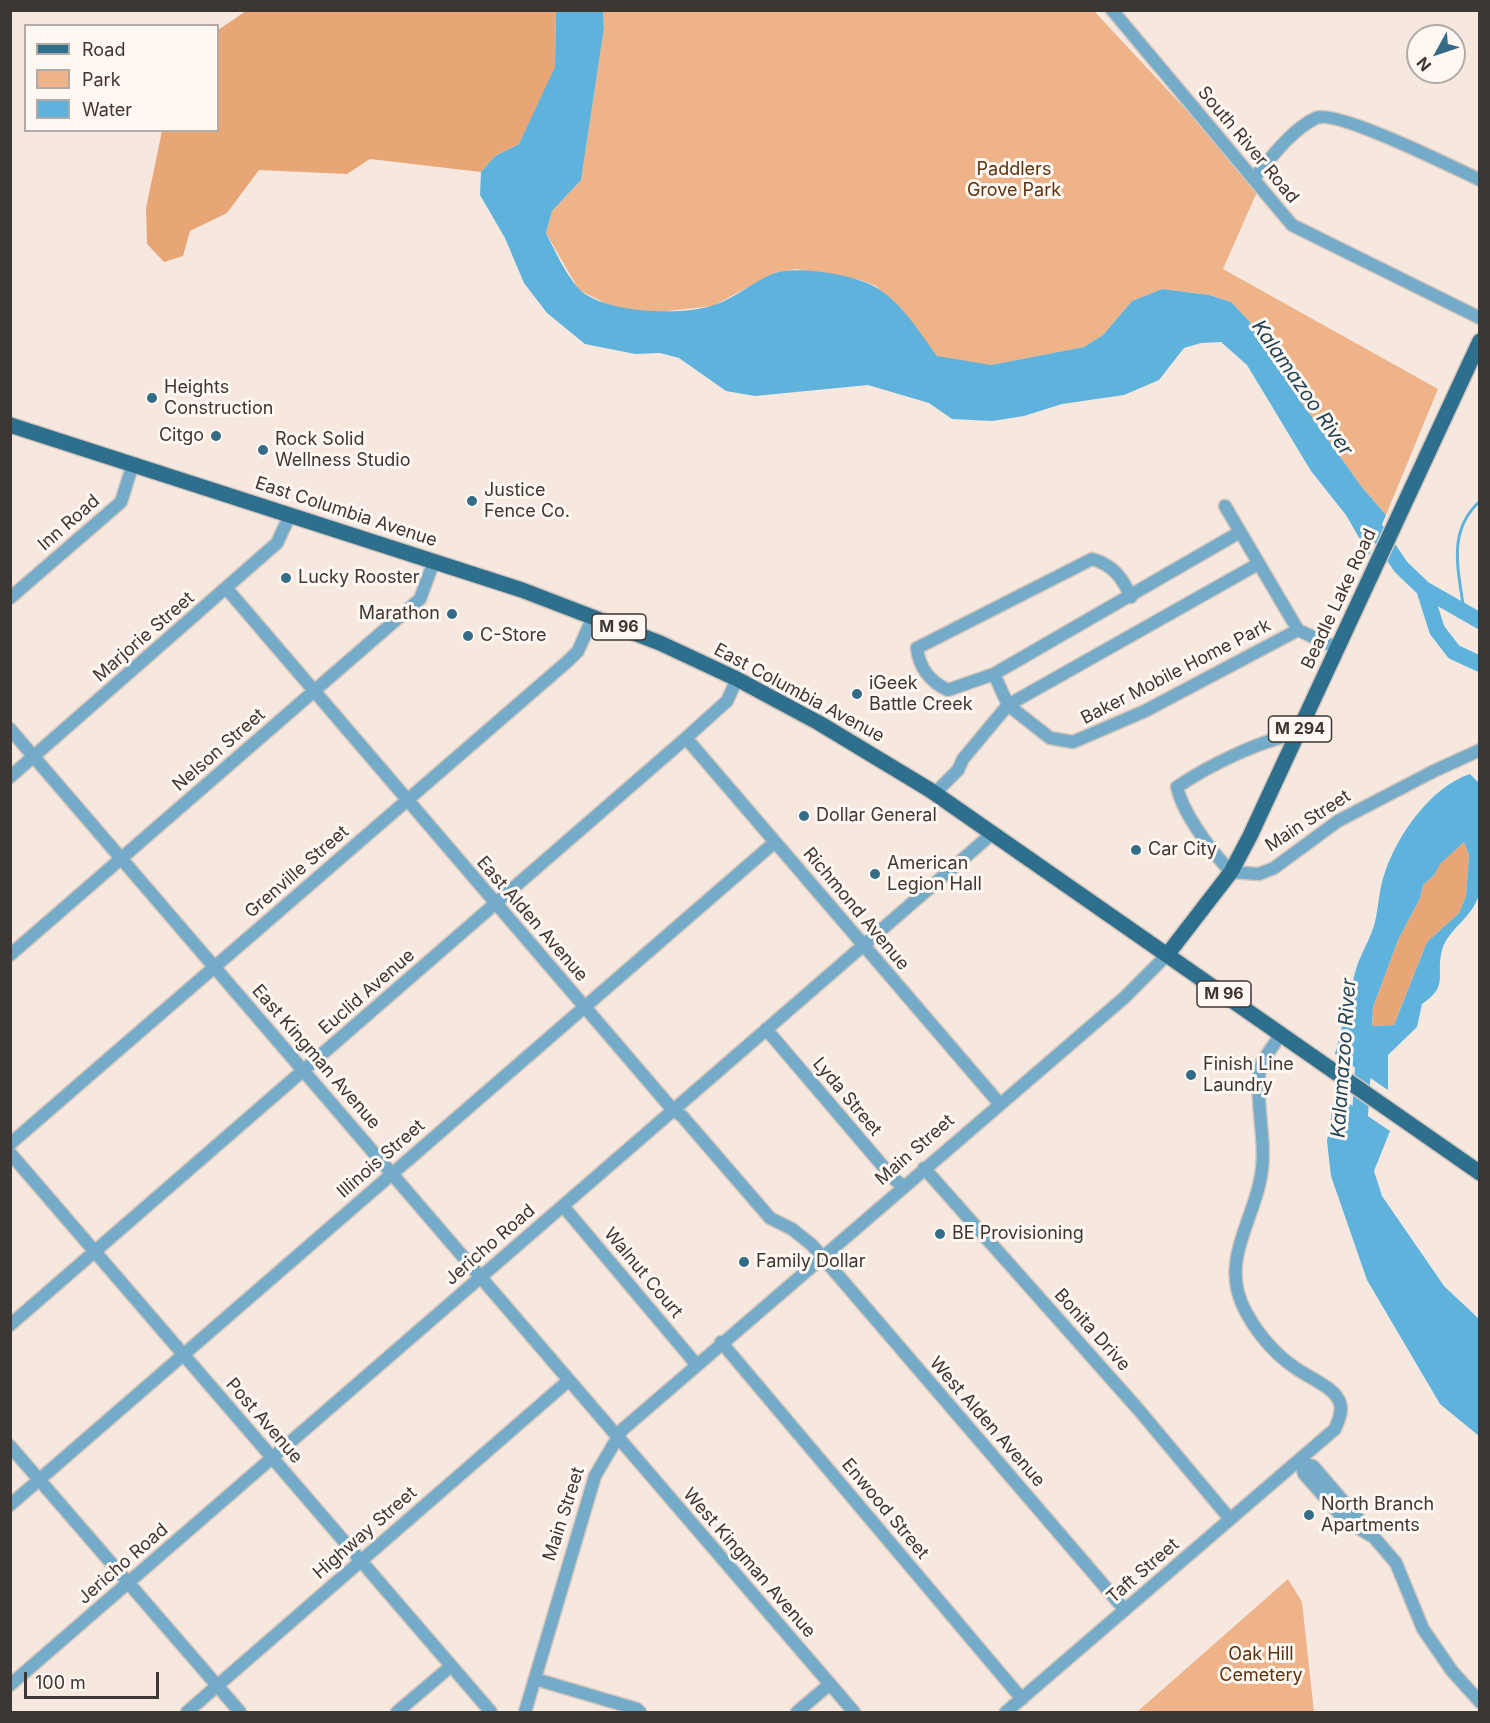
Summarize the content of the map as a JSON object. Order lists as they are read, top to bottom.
{
  "streets": {
    "main road": [
      "East Columbia Avenue",
      "Beadle Lake Road",
      "M 96",
      "M 294",
      "Main Street"
    ],
    "street": [
      "South River Road",
      "Inn Road",
      "Marjorie Street",
      "Baker Mobile Home Park",
      "Nelson Street",
      "Grenville Street",
      "Richmond Avenue",
      "East Alden Avenue",
      "Euclid Avenue",
      "East Kingman Avenue",
      "Lyda Street",
      "Illinois Street",
      "Jericho Road",
      "Walnut Court",
      "Bonita Drive",
      "Post Avenue",
      "West Alden Avenue",
      "Enwood Street",
      "Highway Street",
      "West Kingman Avenue",
      "Taft Street"
    ]
  },
  "crossings": [
    ["East Columbia Avenue", "Inn Road"],
    ["East Columbia Avenue", "Marjorie Street"],
    ["East Columbia Avenue", "Nelson Street"],
    ["East Columbia Avenue", "Main Street"],
    ["East Columbia Avenue", "Grenville Street"],
    ["East Columbia Avenue", "Euclid Avenue"],
    ["East Columbia Avenue", "Jericho Road"],
    ["East Columbia Avenue", "Taft Street"],
    ["Beadle Lake Road", "Baker Mobile Home Park"],
    ["Beadle Lake Road", "Main Street"],
    ["Marjorie Street", "East Alden Avenue"],
    ["Marjorie Street", "East Kingman Avenue"],
    ["Nelson Street", "East Alden Avenue"],
    ["Nelson Street", "East Kingman Avenue"],
    ["Main Street", "Richmond Avenue"],
    ["Main Street", "East Alden Avenue"],
    ["Main Street", "East Kingman Avenue"],
    ["Main Street", "Lyda Street"],
    ["Main Street", "Walnut Court"],
    ["Main Street", "Bonita Drive"],
    ["Main Street", "West Alden Avenue"],
    ["Main Street", "Enwood Street"],
    ["Main Street", "West Kingman Avenue"],
    ["Grenville Street", "East Alden Avenue"],
    ["Grenville Street", "East Kingman Avenue"],
    ["Richmond Avenue", "Euclid Avenue"],
    ["Richmond Avenue", "Illinois Street"],
    ["Richmond Avenue", "Jericho Road"],
    ["East Alden Avenue", "Euclid Avenue"],
    ["East Alden Avenue", "Illinois Street"],
    ["East Alden Avenue", "Jericho Road"],
    ["East Alden Avenue", "West Alden Avenue"],
    ["Euclid Avenue", "East Kingman Avenue"],
    ["Euclid Avenue", "Post Avenue"],
    ["East Kingman Avenue", "Illinois Street"],
    ["East Kingman Avenue", "Jericho Road"],
    ["East Kingman Avenue", "Highway Street"],
    ["East Kingman Avenue", "West Kingman Avenue"],
    ["Lyda Street", "Jericho Road"],
    ["Illinois Street", "Post Avenue"],
    ["Jericho Road", "Walnut Court"],
    ["Jericho Road", "Post Avenue"],
    ["Bonita Drive", "Taft Street"],
    ["Post Avenue", "Highway Street"],
    ["West Alden Avenue", "Taft Street"],
    ["Enwood Street", "Taft Street"]
  ],
  "water": ["Kalamazoo River"],
  "parks": ["Paddlers Grove Park", "Oak Hill Cemetery"],
  "places": [
    "Heights Construction",
    "Citgo",
    "Rock Solid Wellness Studio",
    "Justice Fence Co.",
    "Lucky Rooster",
    "Marathon",
    "C-Store",
    "iGeek Battle Creek",
    "Dollar General",
    "Car City",
    "American Legion Hall",
    "Finish Line Laundry",
    "BE Provisioning",
    "Family Dollar",
    "North Branch Apartments"
  ],
  "legend": ["Road", "Park", "Water"],
  "scale_bar": "100 m",
  "north": "bottom left"
}
